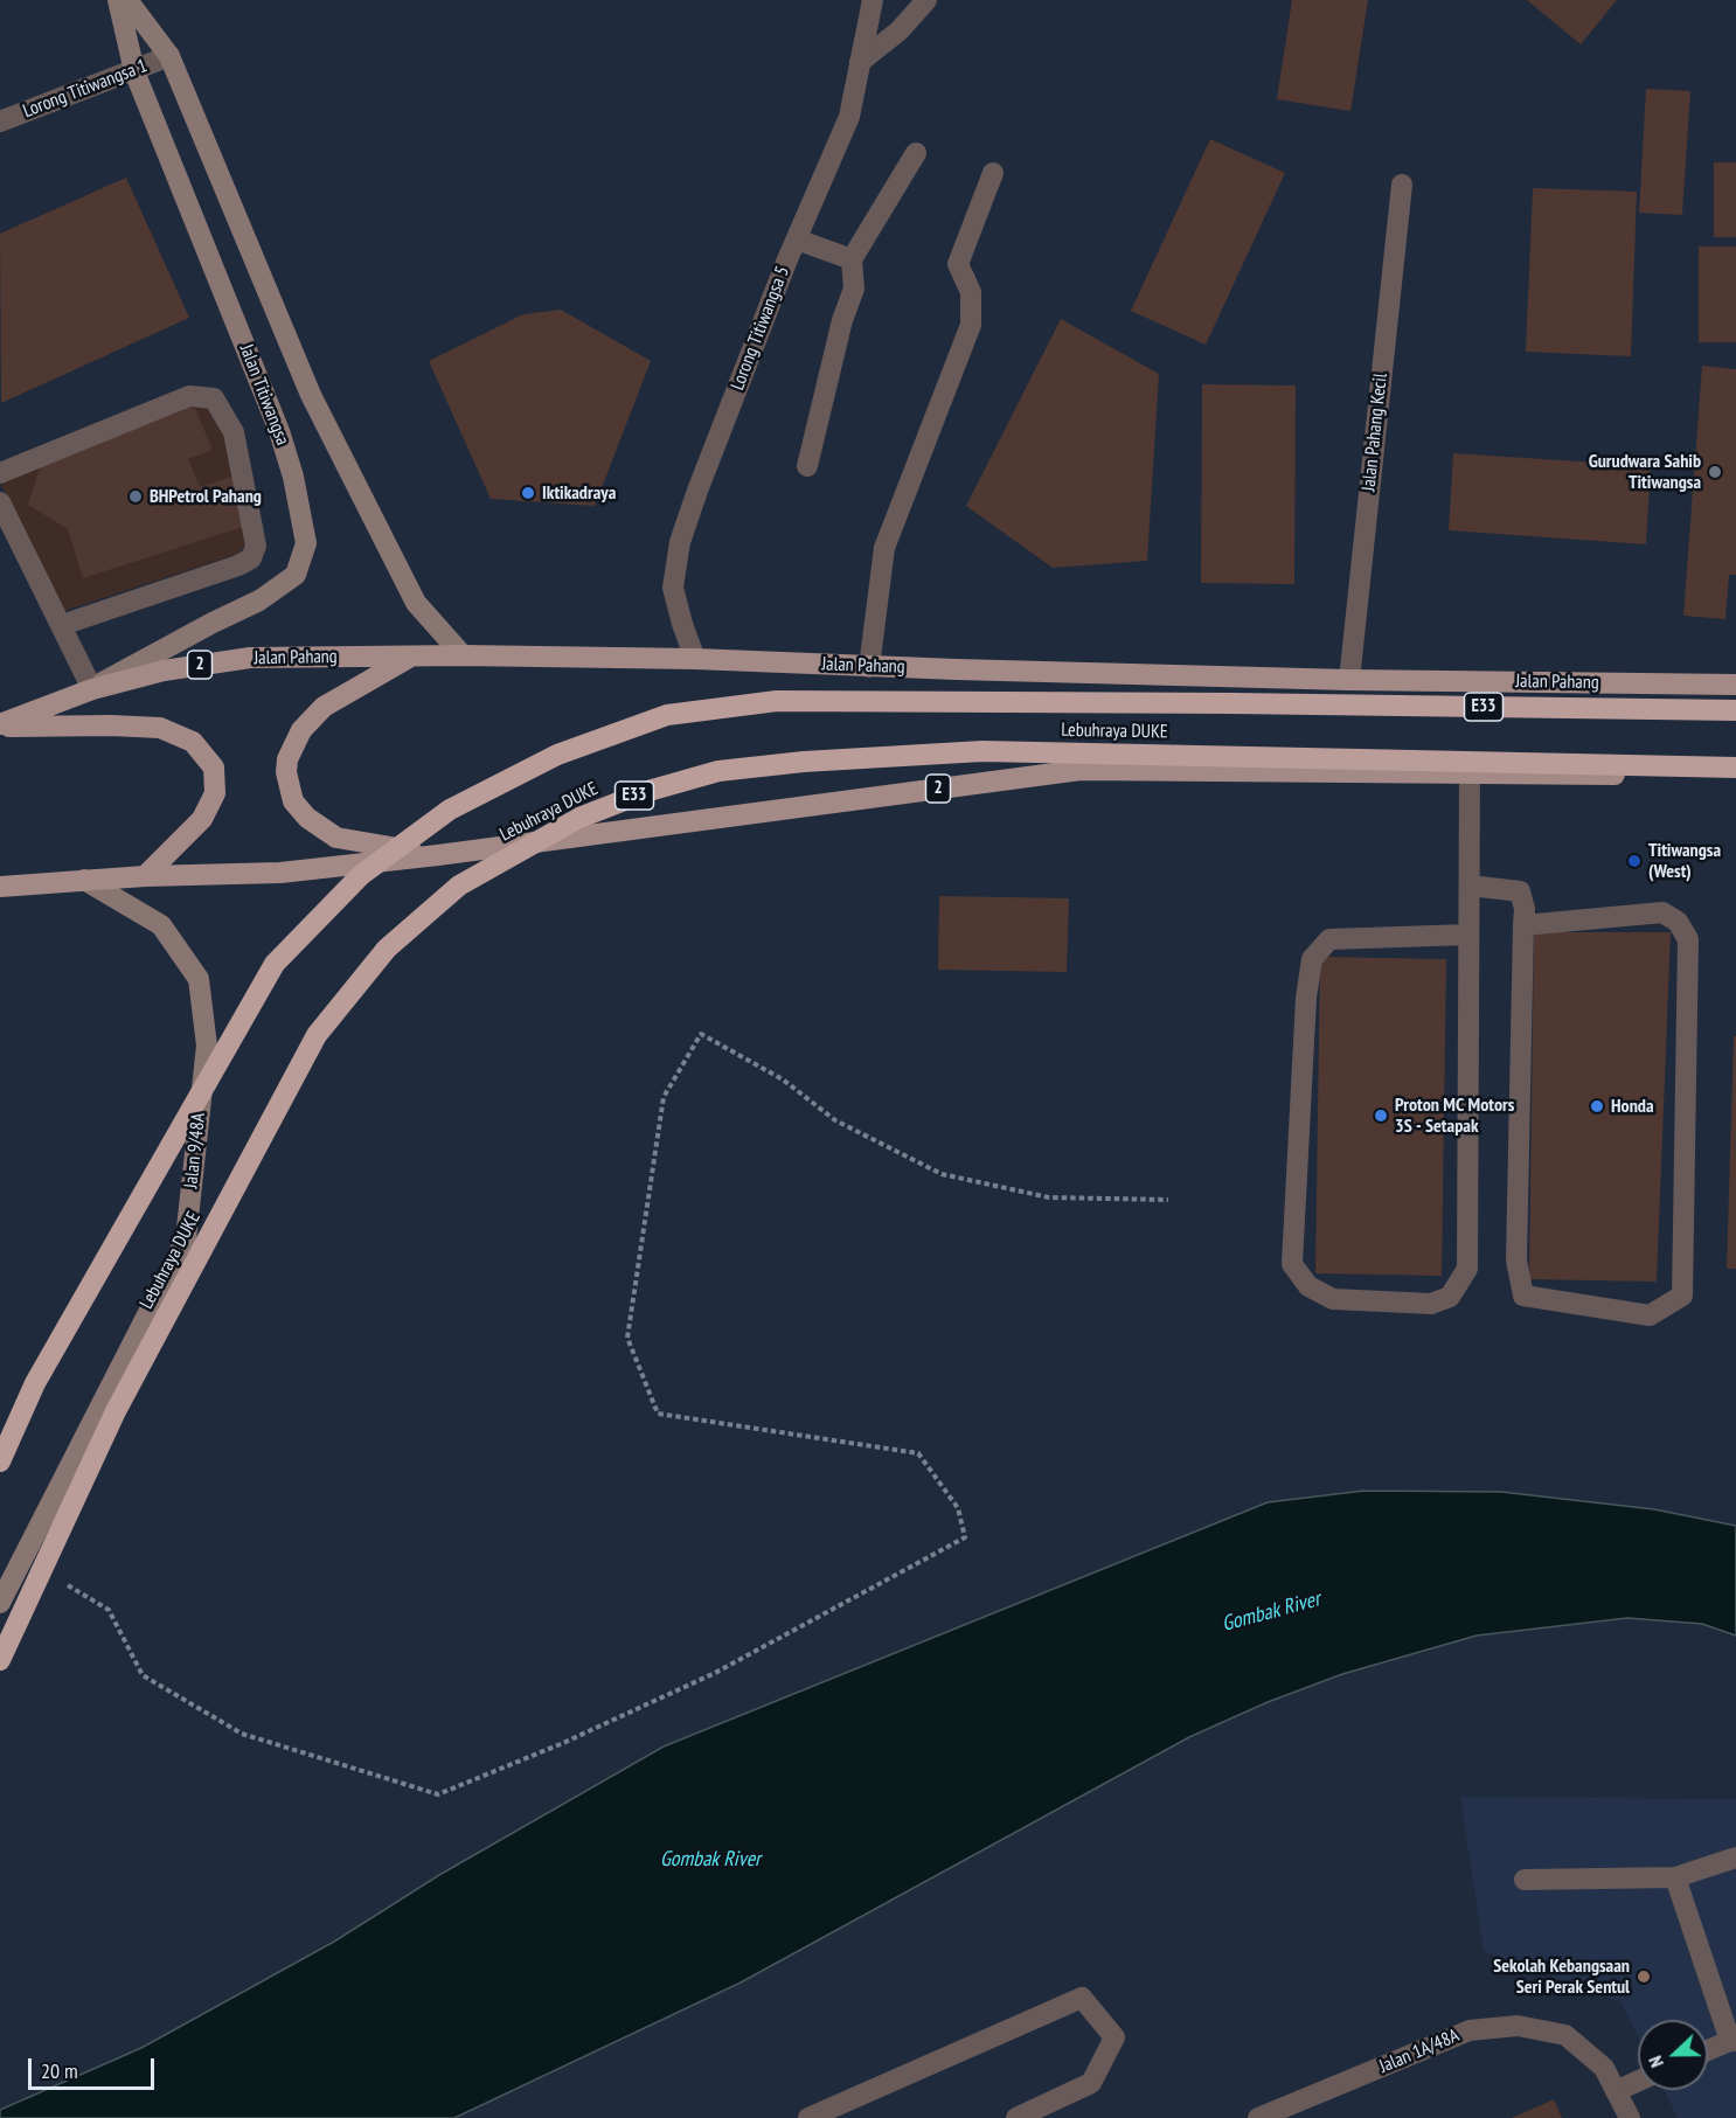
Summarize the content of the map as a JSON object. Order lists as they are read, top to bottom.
{
  "streets": {
    "highway": ["E33", "Lebuhraya DUKE"],
    "main road": ["Jalan Pahang", "2"],
    "street": [
      "Lorong Titiwangsa 1",
      "Lorong Titiwangsa 5",
      "Jalan Titiwangsa",
      "Jalan Pahang Kecil",
      "Jalan 9/48A",
      "Jalan 1A/48A"
    ]
  },
  "crossings": [
    ["Lorong Titiwangsa 1", "Jalan Titiwangsa"],
    ["Lorong Titiwangsa 5", "Jalan Pahang"],
    ["Jalan Titiwangsa", "Jalan Pahang"],
    ["Jalan Pahang Kecil", "Jalan Pahang"],
    ["2", "Jalan 9/48A"]
  ],
  "water": ["Gombak River"],
  "places": [
    "Gurudwara Sahib Titiwangsa",
    "Iktikadraya",
    "BHPetrol Pahang",
    "Titiwangsa (West)",
    "Honda",
    "Proton MC Motors 3S - Setapak",
    "Sekolah Kebangsaan Seri Perak Sentul"
  ],
  "scale_bar": "20 m",
  "north": "left"
}
